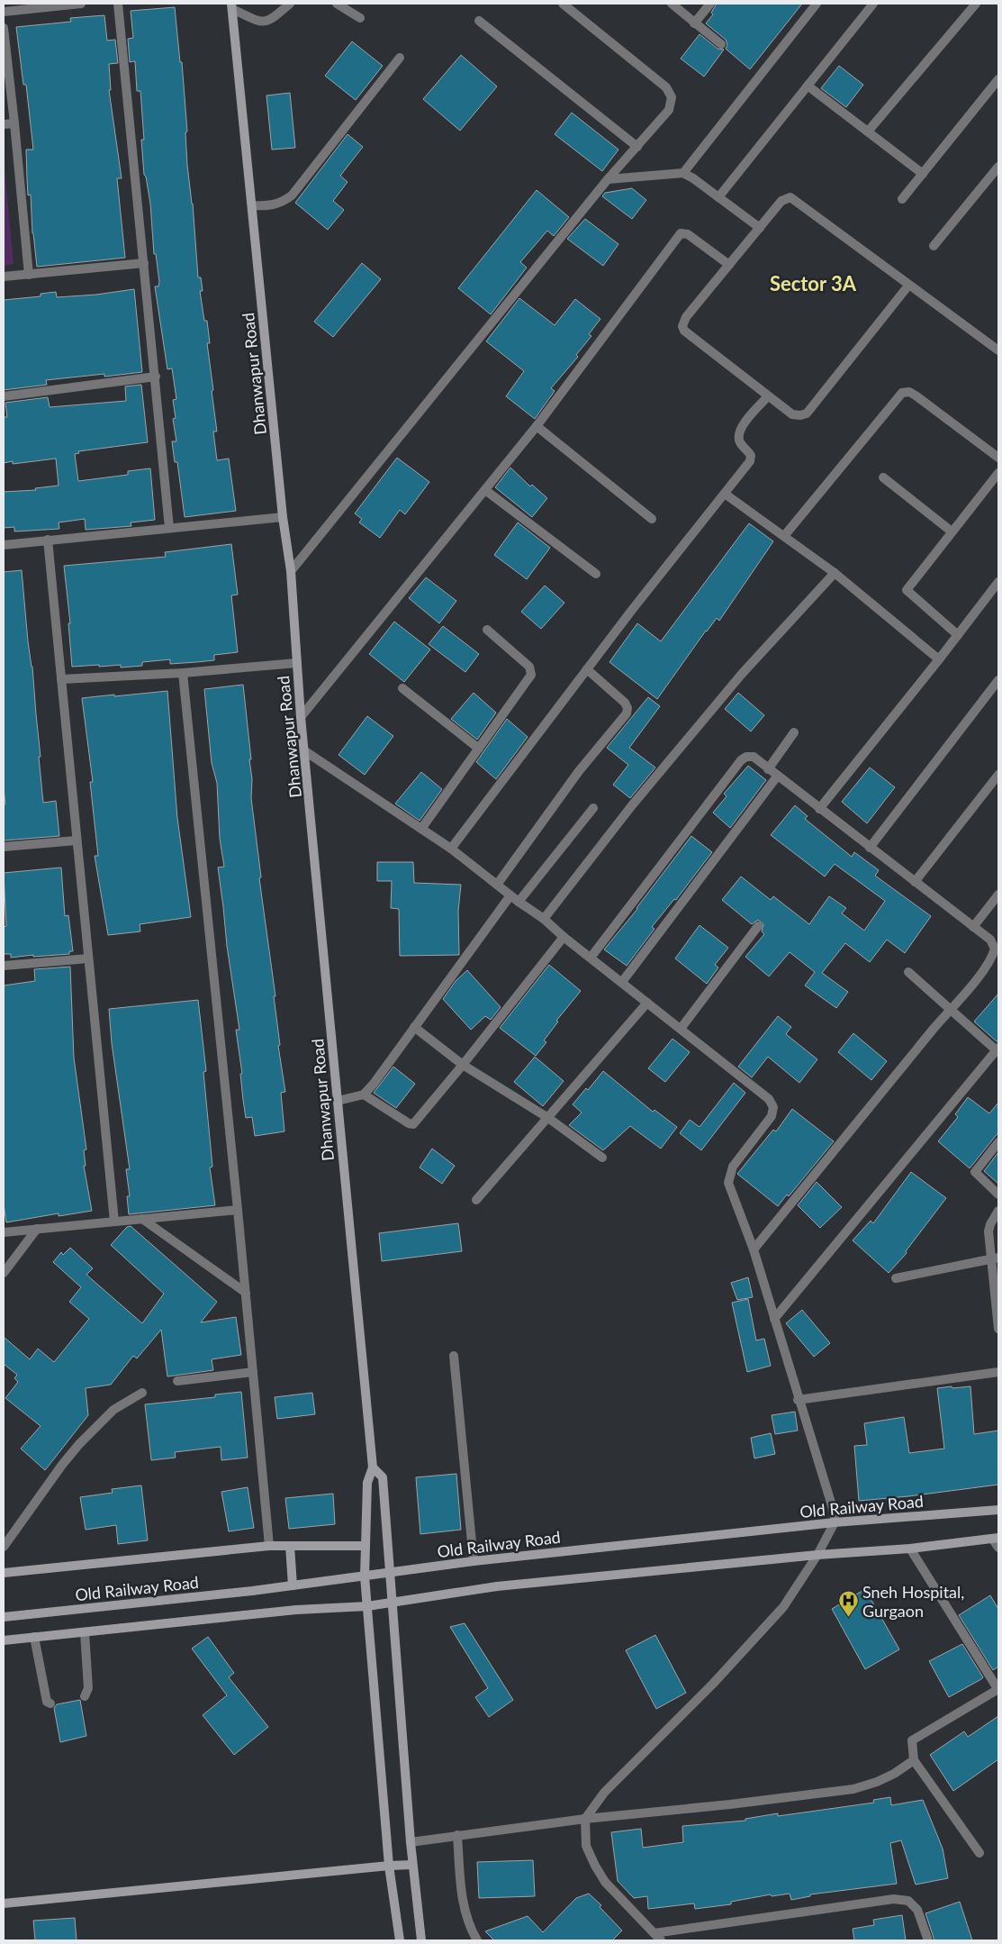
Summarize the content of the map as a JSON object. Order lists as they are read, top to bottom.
{
  "streets": {
    "street": ["Dhanwapur Road", "Old Railway Road"]
  },
  "crossings": [
    ["Dhanwapur Road", "Old Railway Road"]
  ],
  "districts": ["Sector 3A"],
  "places": {
    "hospital": ["Sneh Hospital, Gurgaon"]
  }
}
